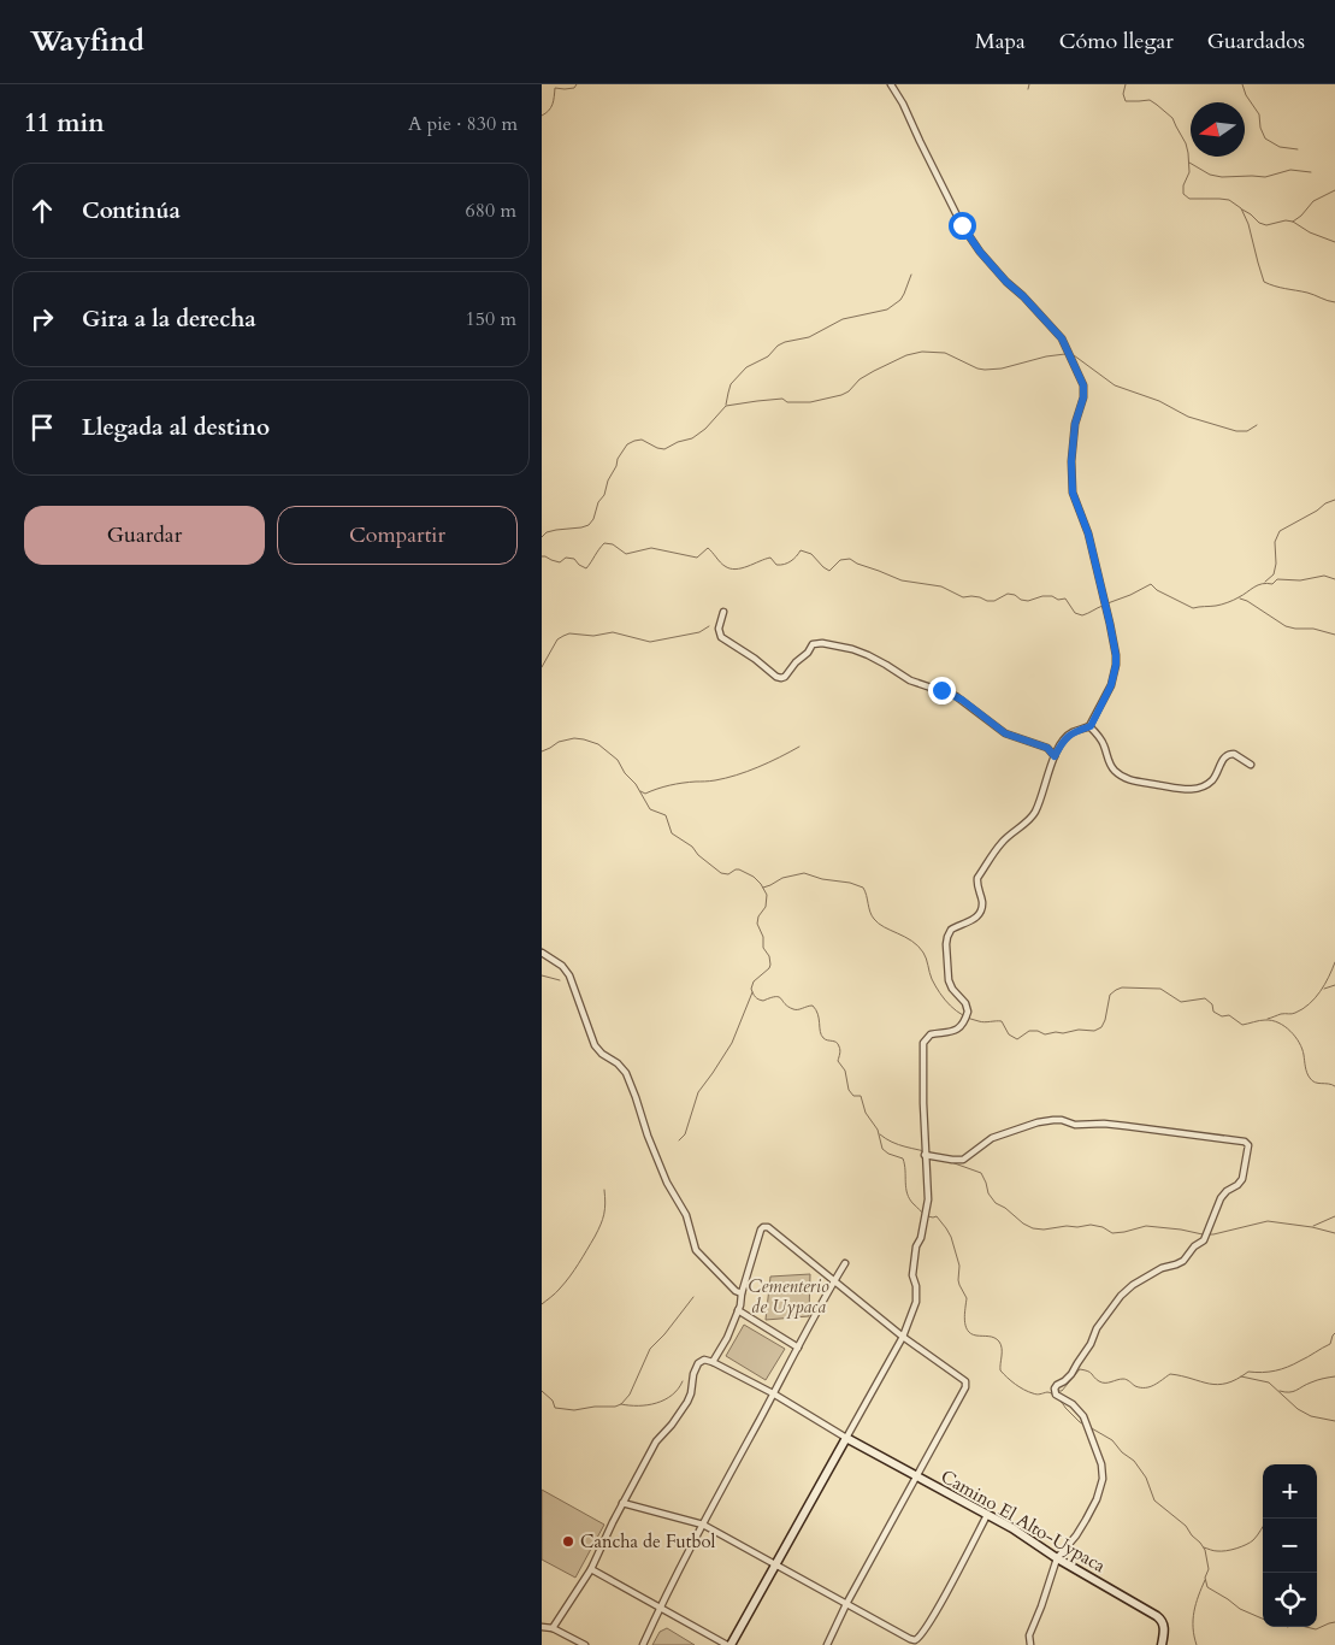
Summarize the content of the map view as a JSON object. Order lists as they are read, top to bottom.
{
  "streets": {
    "street": ["Camino El Alto-Uypaca"]
  },
  "parks": ["Cementerio de Uypaca"],
  "places": ["Cancha de Futbol"],
  "north": "left",
  "page": {
    "header": "Wayfind",
    "nav": ["Mapa", "Cómo llegar", "Guardados"],
    "heading": ["11 min", "A pie · 830 m"],
    "list": [
      ["Continúa", "680 m"],
      ["Gira a la derecha", "150 m"],
      "Llegada al destino"
    ],
    "buttons": ["Guardar", "Compartir"],
    "map_buttons": ["+", "−"]
  }
}
